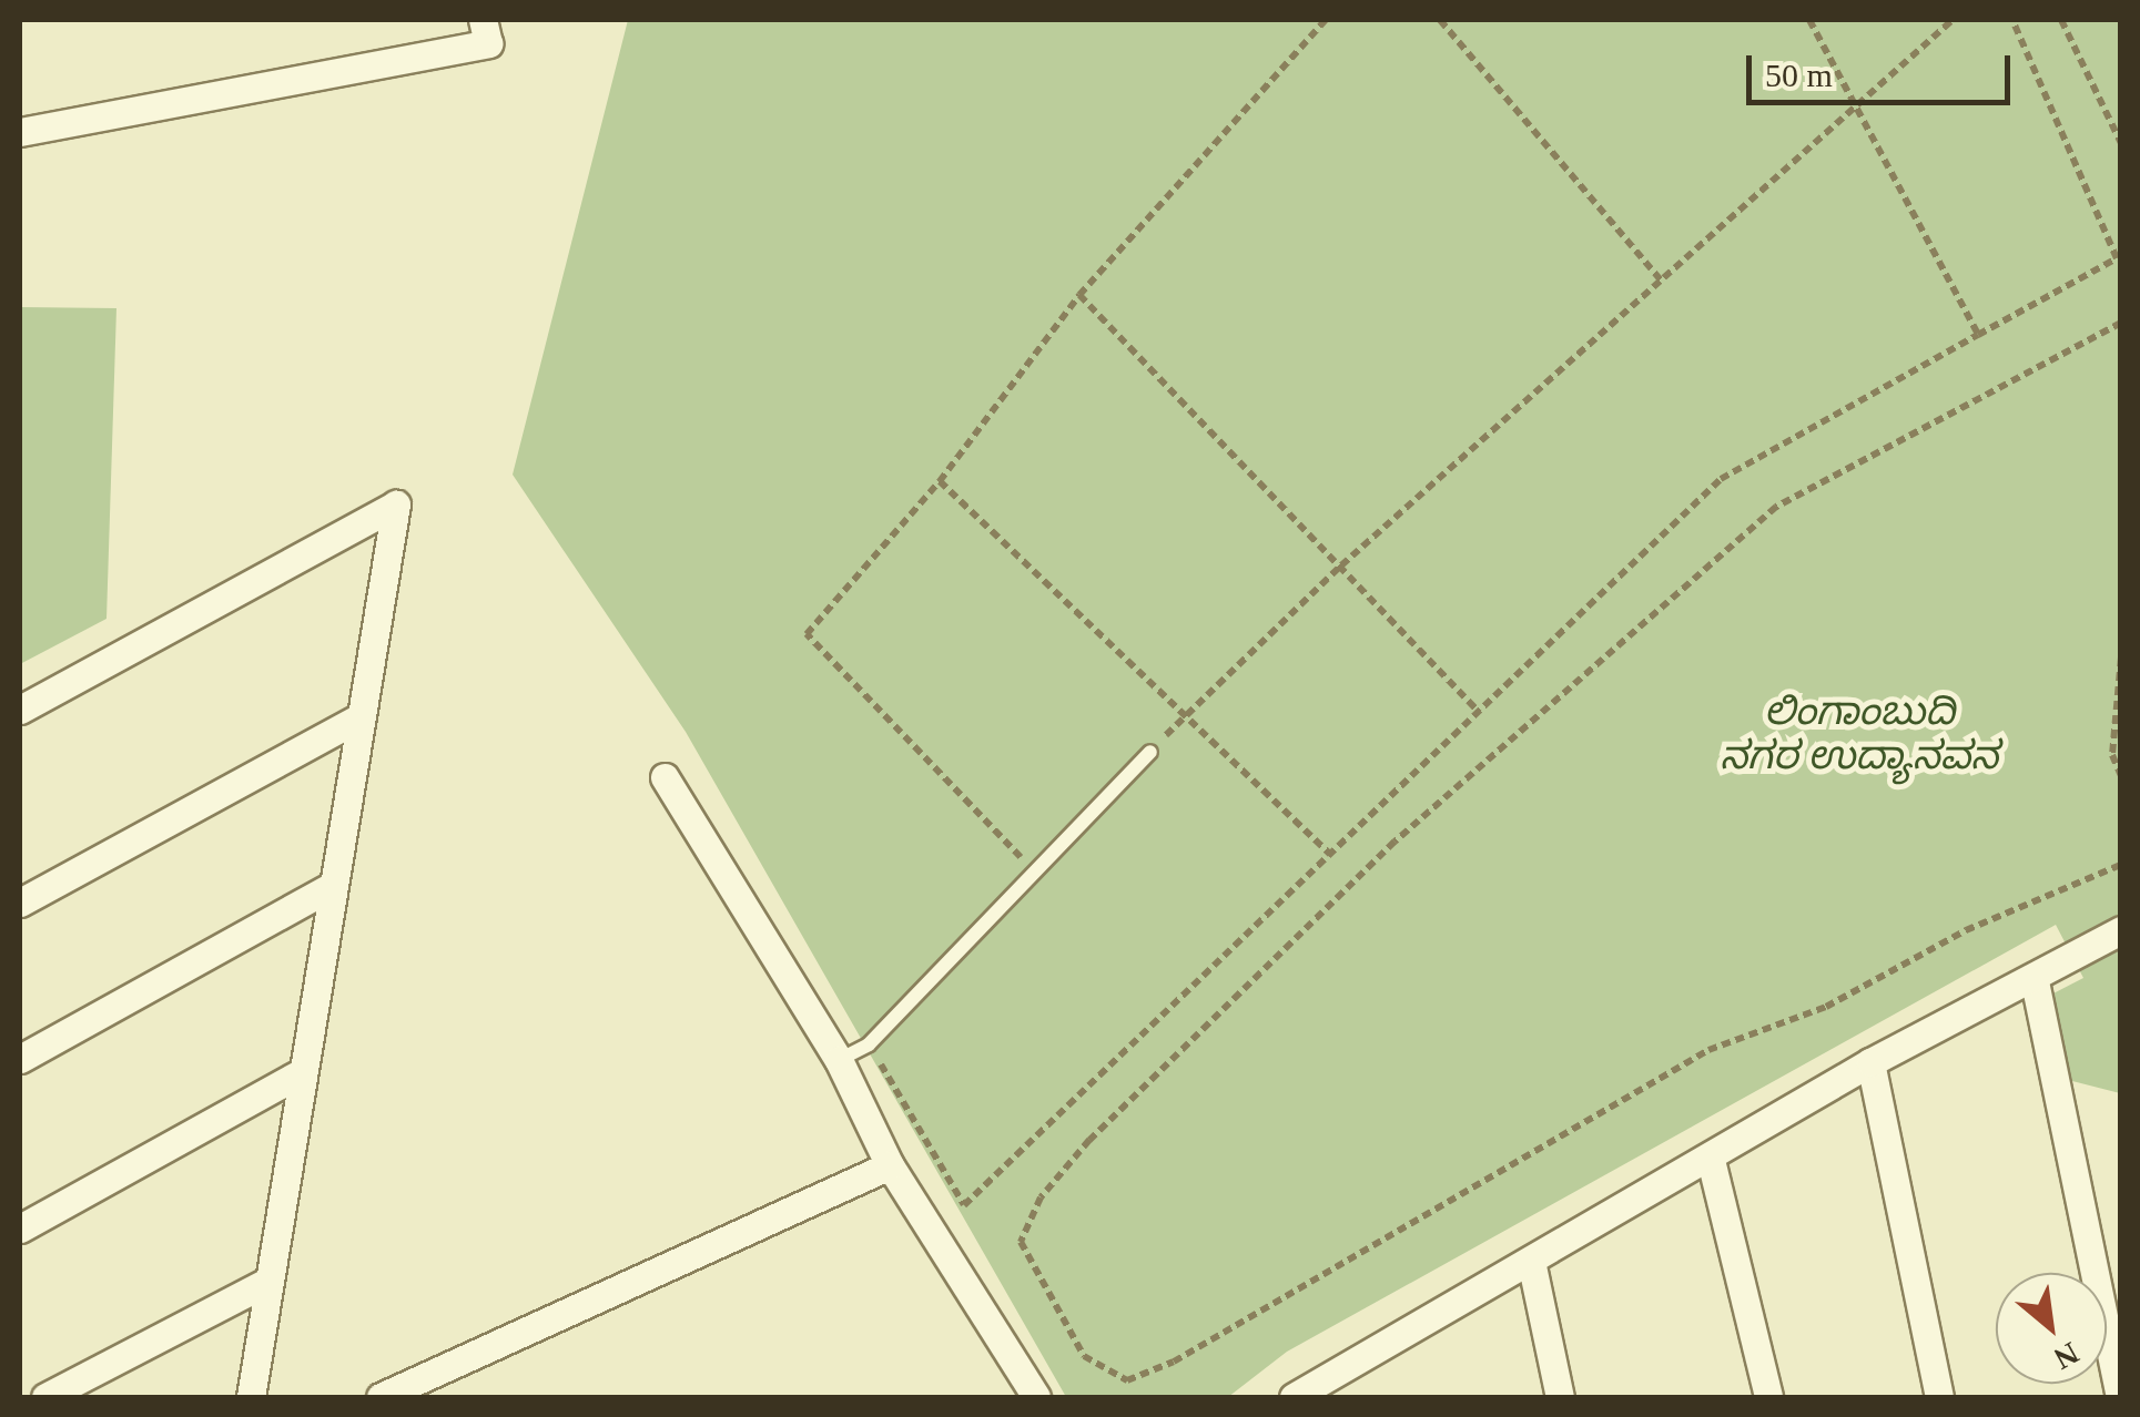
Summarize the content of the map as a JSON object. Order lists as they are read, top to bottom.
{
  "parks": ["ಲಿಂಗಾಂಬುದಿ ನಗರ ಉದ್ಯಾನವನ"],
  "scale_bar": "50 m",
  "north": "bottom right"
}
